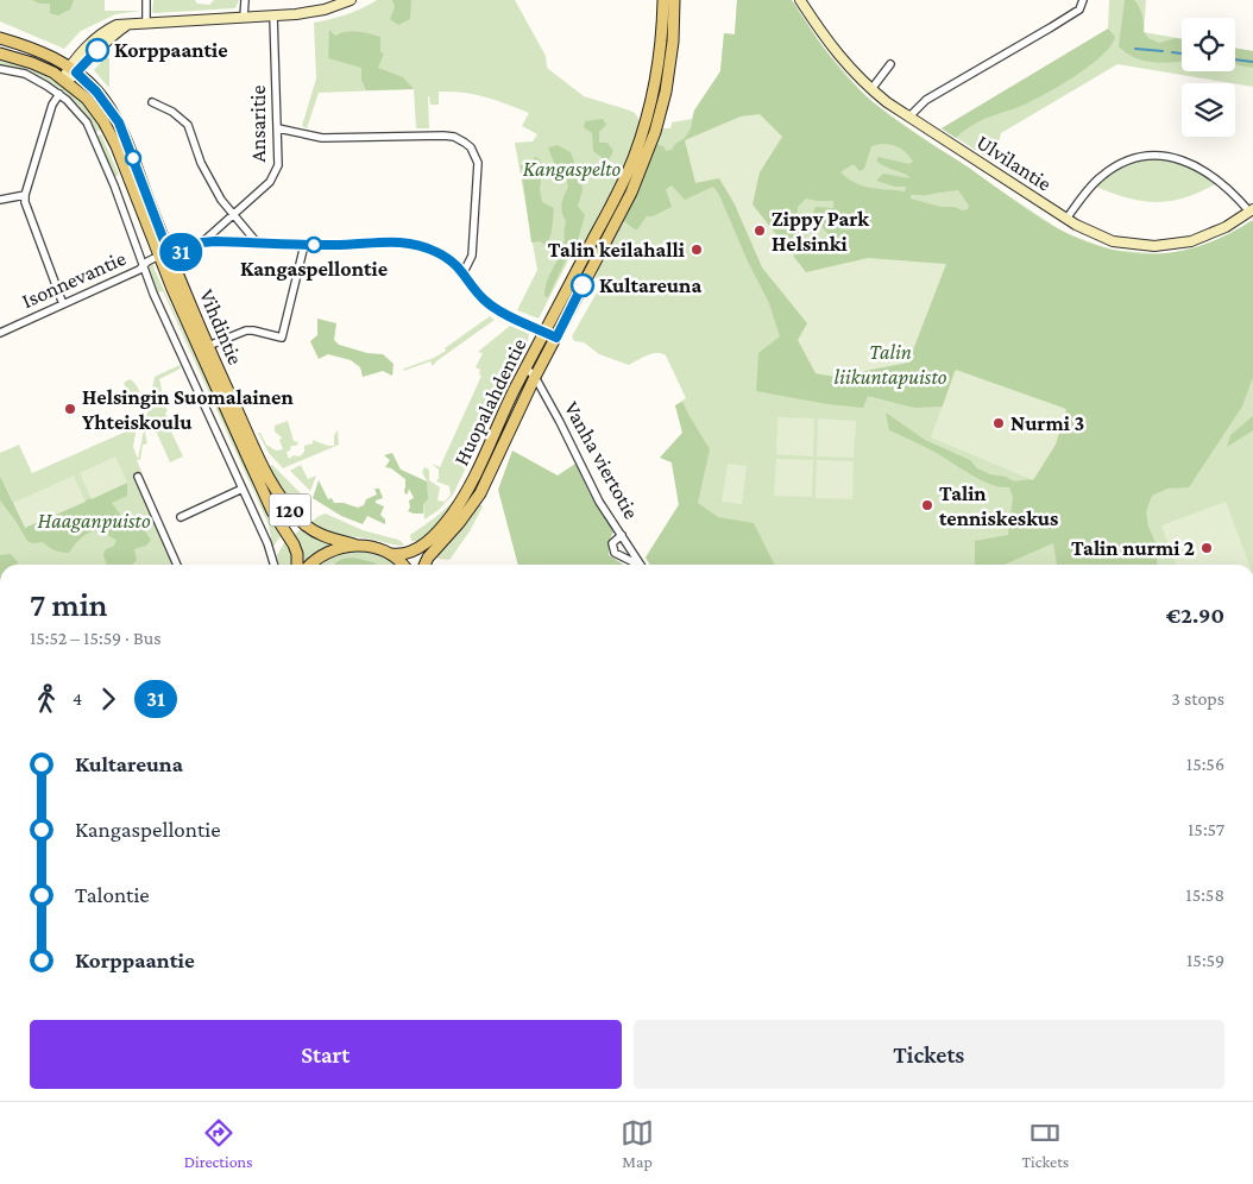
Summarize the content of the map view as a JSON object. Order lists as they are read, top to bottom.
{
  "streets": {
    "main road": ["Vihdintie", "Huopalahdentie", "120"],
    "street": [
      "Ansaritie",
      "Ulvilantie",
      "Isonnevantie",
      "Vanha viertotie"
    ]
  },
  "crossings": [
    ["Ansaritie", "Isonnevantie"],
    ["Isonnevantie", "Vihdintie"],
    ["Vihdintie", "Huopalahdentie"],
    ["Huopalahdentie", "Vanha viertotie"]
  ],
  "parks": ["Kangaspelto", "Talin liikuntapuisto", "Haaganpuisto"],
  "places": [
    "Korppaantie",
    "Zippy Park Helsinki",
    "Kangaspellontie",
    "Talin keilahalli",
    "Kultareuna",
    "Helsingin Suomalainen Yhteiskoulu",
    "Nurmi 3",
    "Talin tenniskeskus",
    "Talin nurmi 2"
  ],
  "lines": ["bus line 31"],
  "page": {
    "on_map": "31",
    "heading": ["7 min", "15:52 – 15:59 · Bus", "€2.90"],
    "legs": ["4", "31", "3 stops"],
    "list": [
      {
        "name": "Kultareuna",
        "value": "15:56"
      },
      {
        "name": "Kangaspellontie",
        "value": "15:57"
      },
      {
        "name": "Talontie",
        "value": "15:58"
      },
      {
        "name": "Korppaantie",
        "value": "15:59"
      }
    ],
    "buttons": ["Start", "Tickets"],
    "tabs": ["Directions", "Map", "Tickets"]
  }
}
